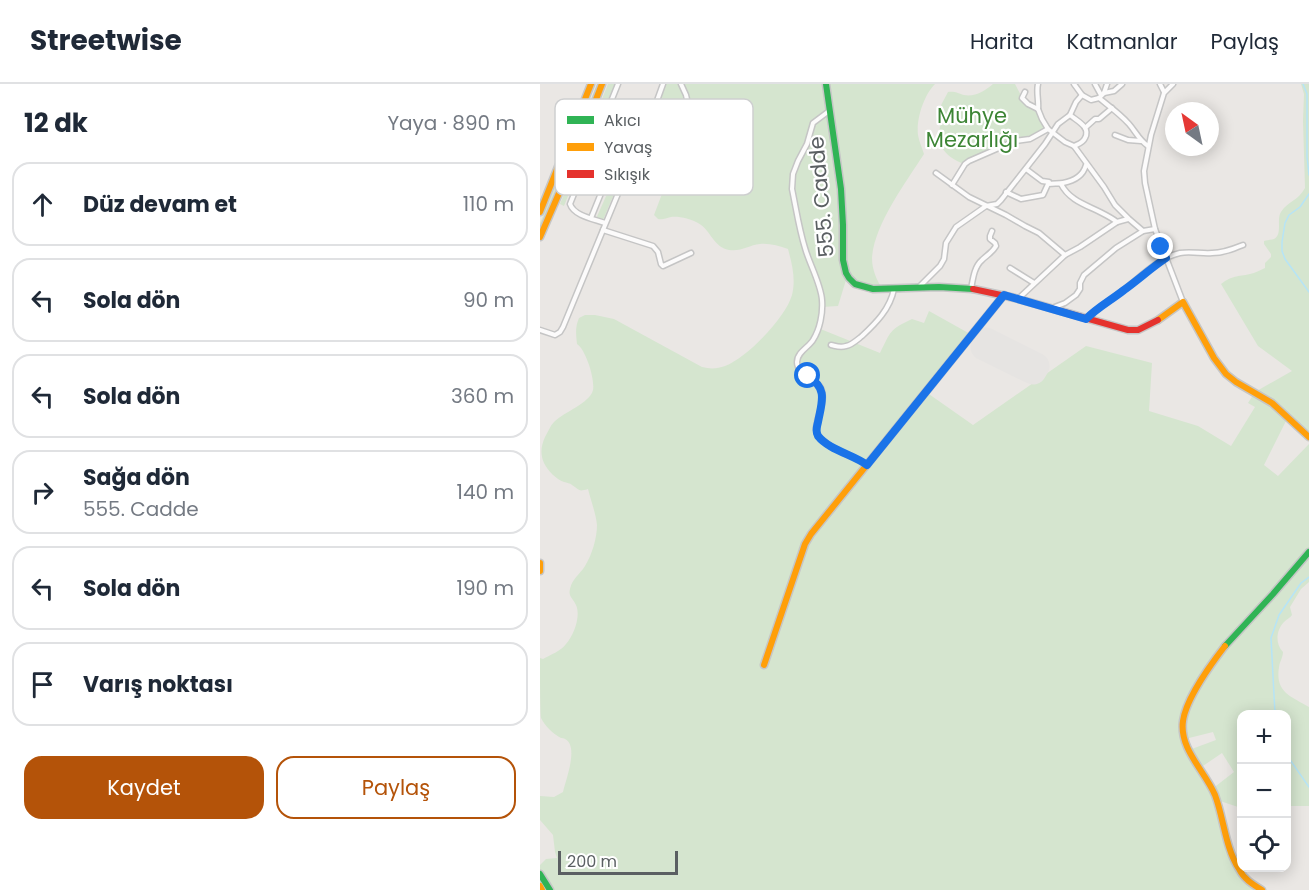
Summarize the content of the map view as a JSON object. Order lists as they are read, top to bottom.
{
  "streets": {
    "street": ["555. Cadde"]
  },
  "parks": ["Mühye Mezarlığı"],
  "legend": ["Akıcı", "Yavaş", "Sıkışık"],
  "scale_bar": "200 m",
  "north": "top left",
  "page": {
    "header": "Streetwise",
    "nav": ["Harita", "Katmanlar", "Paylaş"],
    "heading": ["12 dk", "Yaya · 890 m"],
    "list": [
      ["Düz devam et", "110 m"],
      ["Sola dön", "90 m"],
      ["Sola dön", "360 m"],
      ["Sağa dön", "555. Cadde", "140 m"],
      ["Sola dön", "190 m"],
      "Varış noktası"
    ],
    "map_buttons": ["+", "−"],
    "buttons": ["Kaydet", "Paylaş"],
    "scale": "200 m"
  }
}
